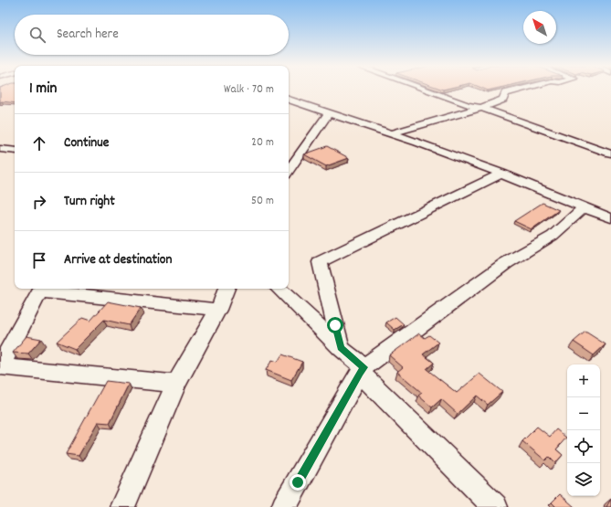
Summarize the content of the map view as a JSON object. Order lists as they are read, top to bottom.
{
  "north": "top left",
  "page": {
    "search": "Search here",
    "heading": ["1 min", "Walk · 70 m"],
    "list": [
      ["Continue", "20 m"],
      ["Turn right", "50 m"],
      "Arrive at destination"
    ],
    "map_buttons": ["+", "−"]
  }
}
